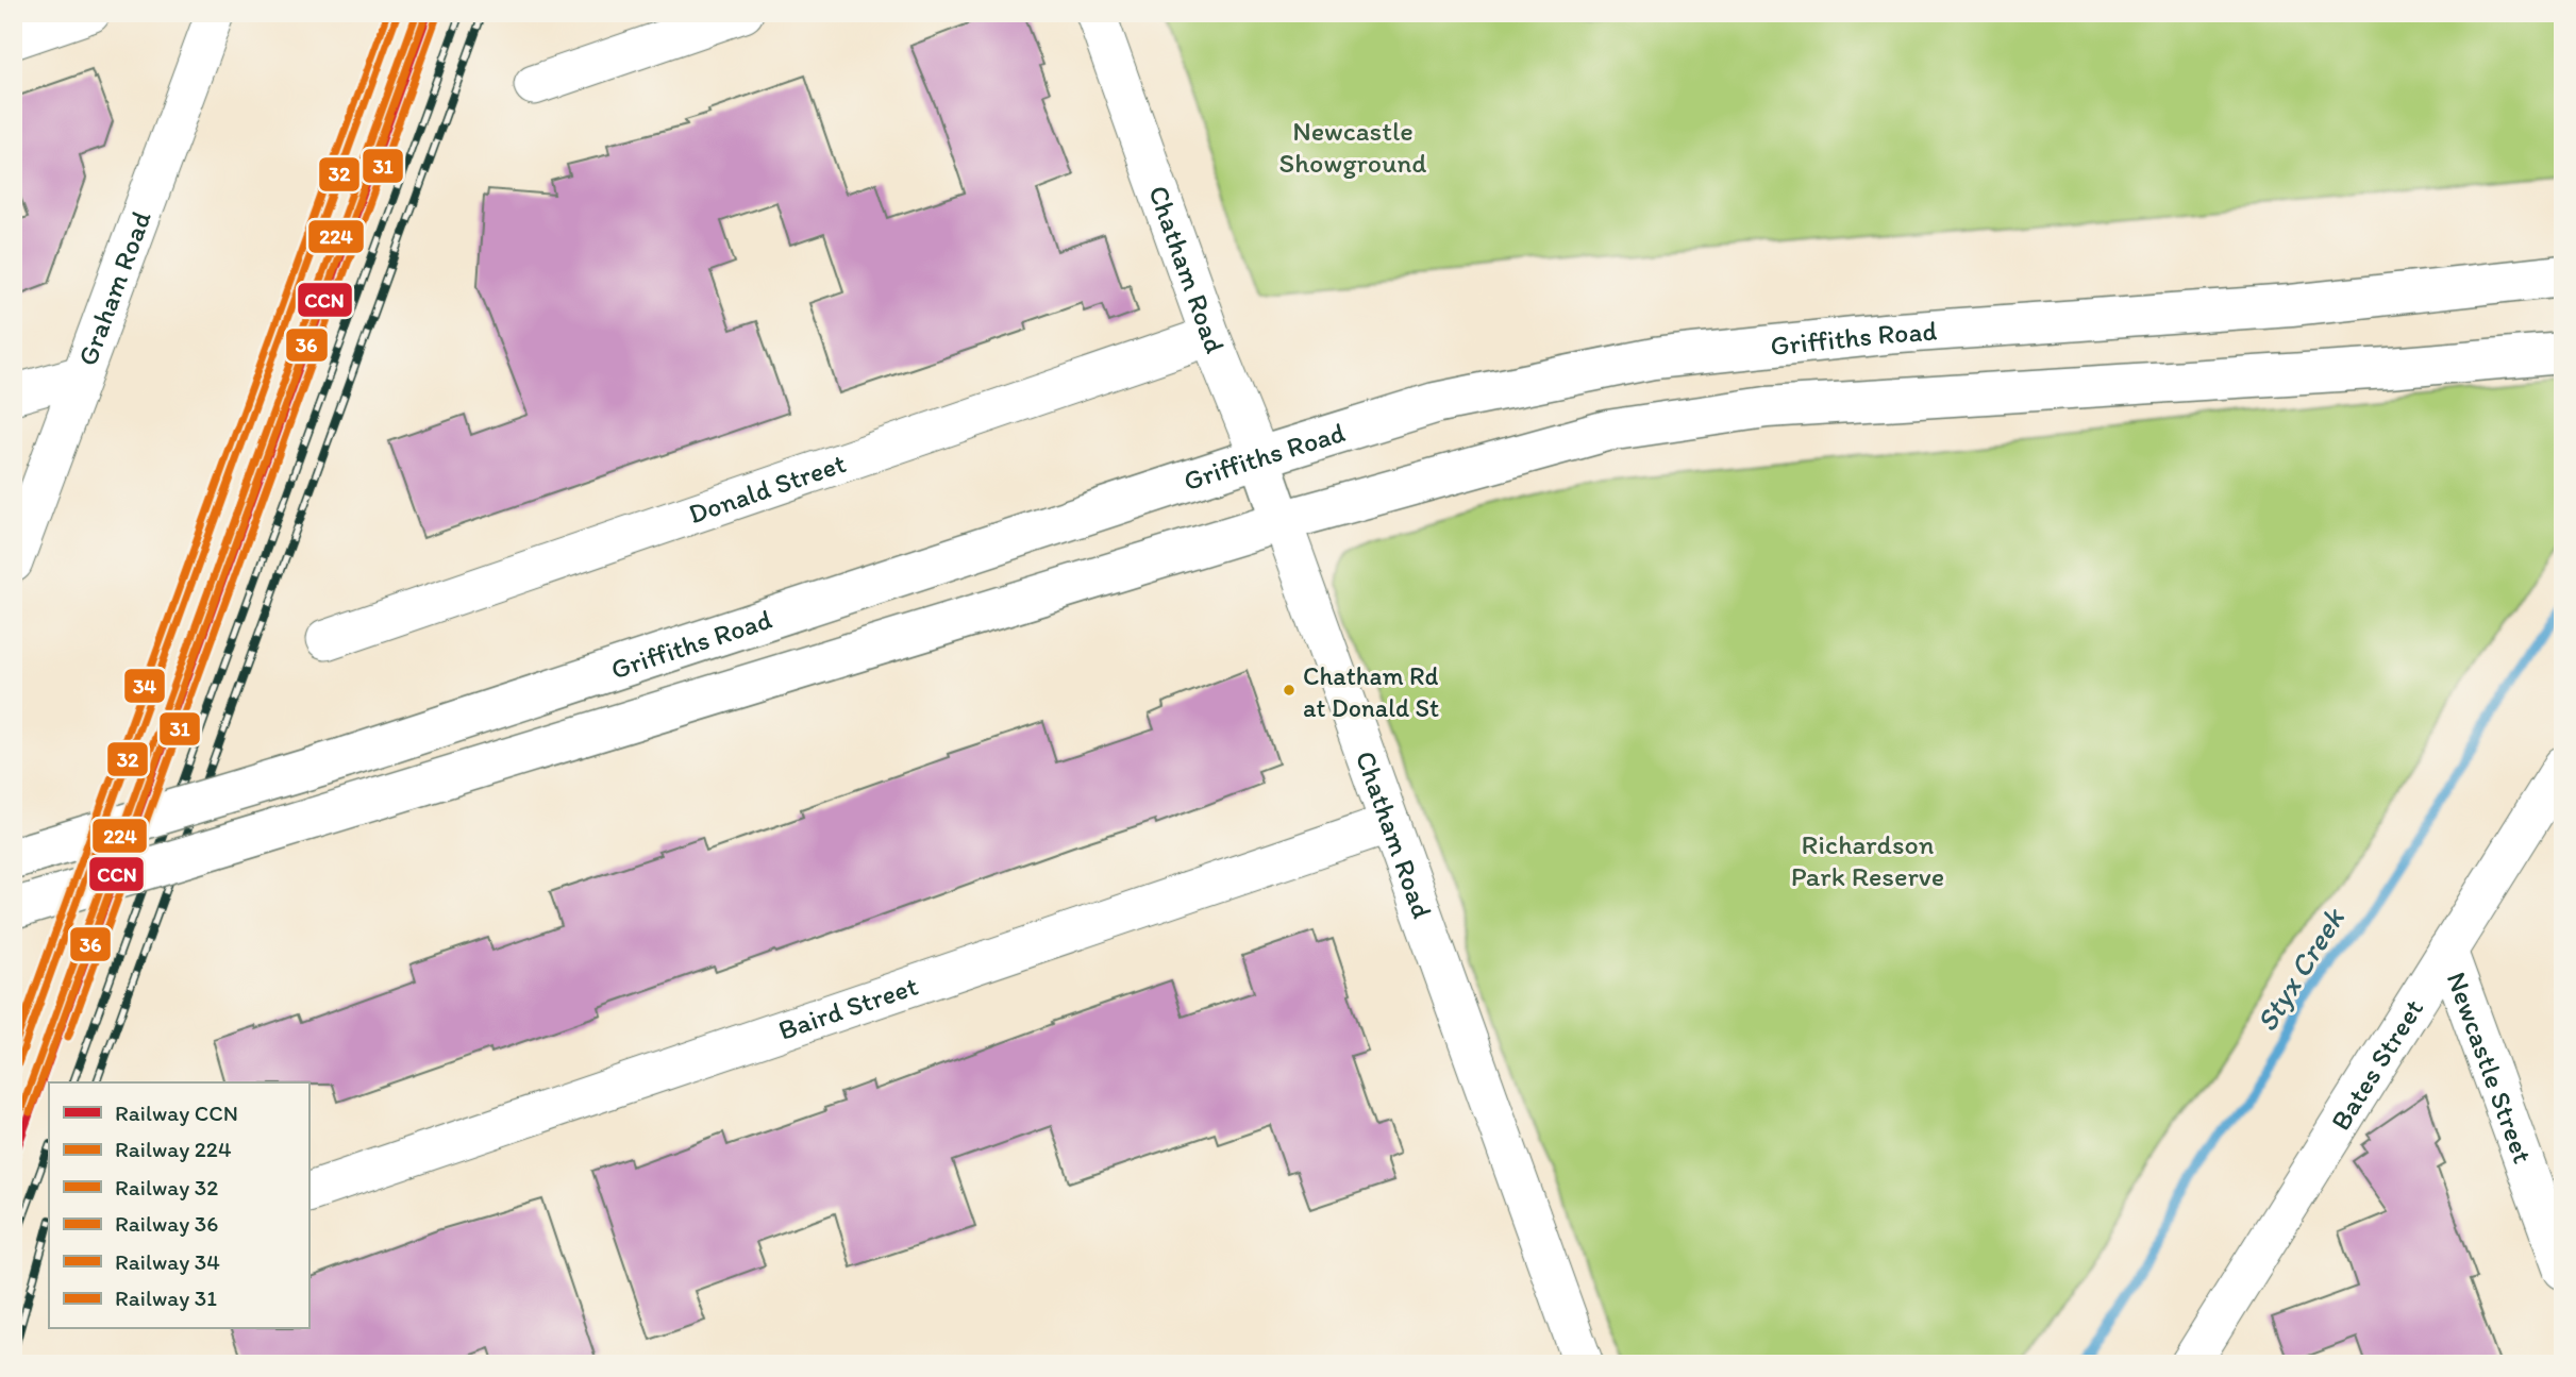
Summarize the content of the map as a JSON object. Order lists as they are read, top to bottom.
{
  "streets": {
    "highway": ["Chatham Road", "Griffiths Road"],
    "street": [
      "Graham Road",
      "Donald Street",
      "Baird Street",
      "Bates Street",
      "Newcastle Street"
    ]
  },
  "crossings": [
    ["Chatham Road", "Griffiths Road"],
    ["Chatham Road", "Donald Street"],
    ["Chatham Road", "Baird Street"],
    ["Bates Street", "Newcastle Street"]
  ],
  "water": ["Styx Creek"],
  "parks": ["Newcastle Showground", "Richardson Park Reserve"],
  "places": ["Chatham Rd at Donald St"],
  "lines": [
    "rail line CCN",
    "rail line 32",
    "rail line 34",
    "rail line 224",
    "rail line 31",
    "rail line 36"
  ],
  "legend": [
    "Railway CCN",
    "Railway 224",
    "Railway 32",
    "Railway 36",
    "Railway 34",
    "Railway 31"
  ]
}
